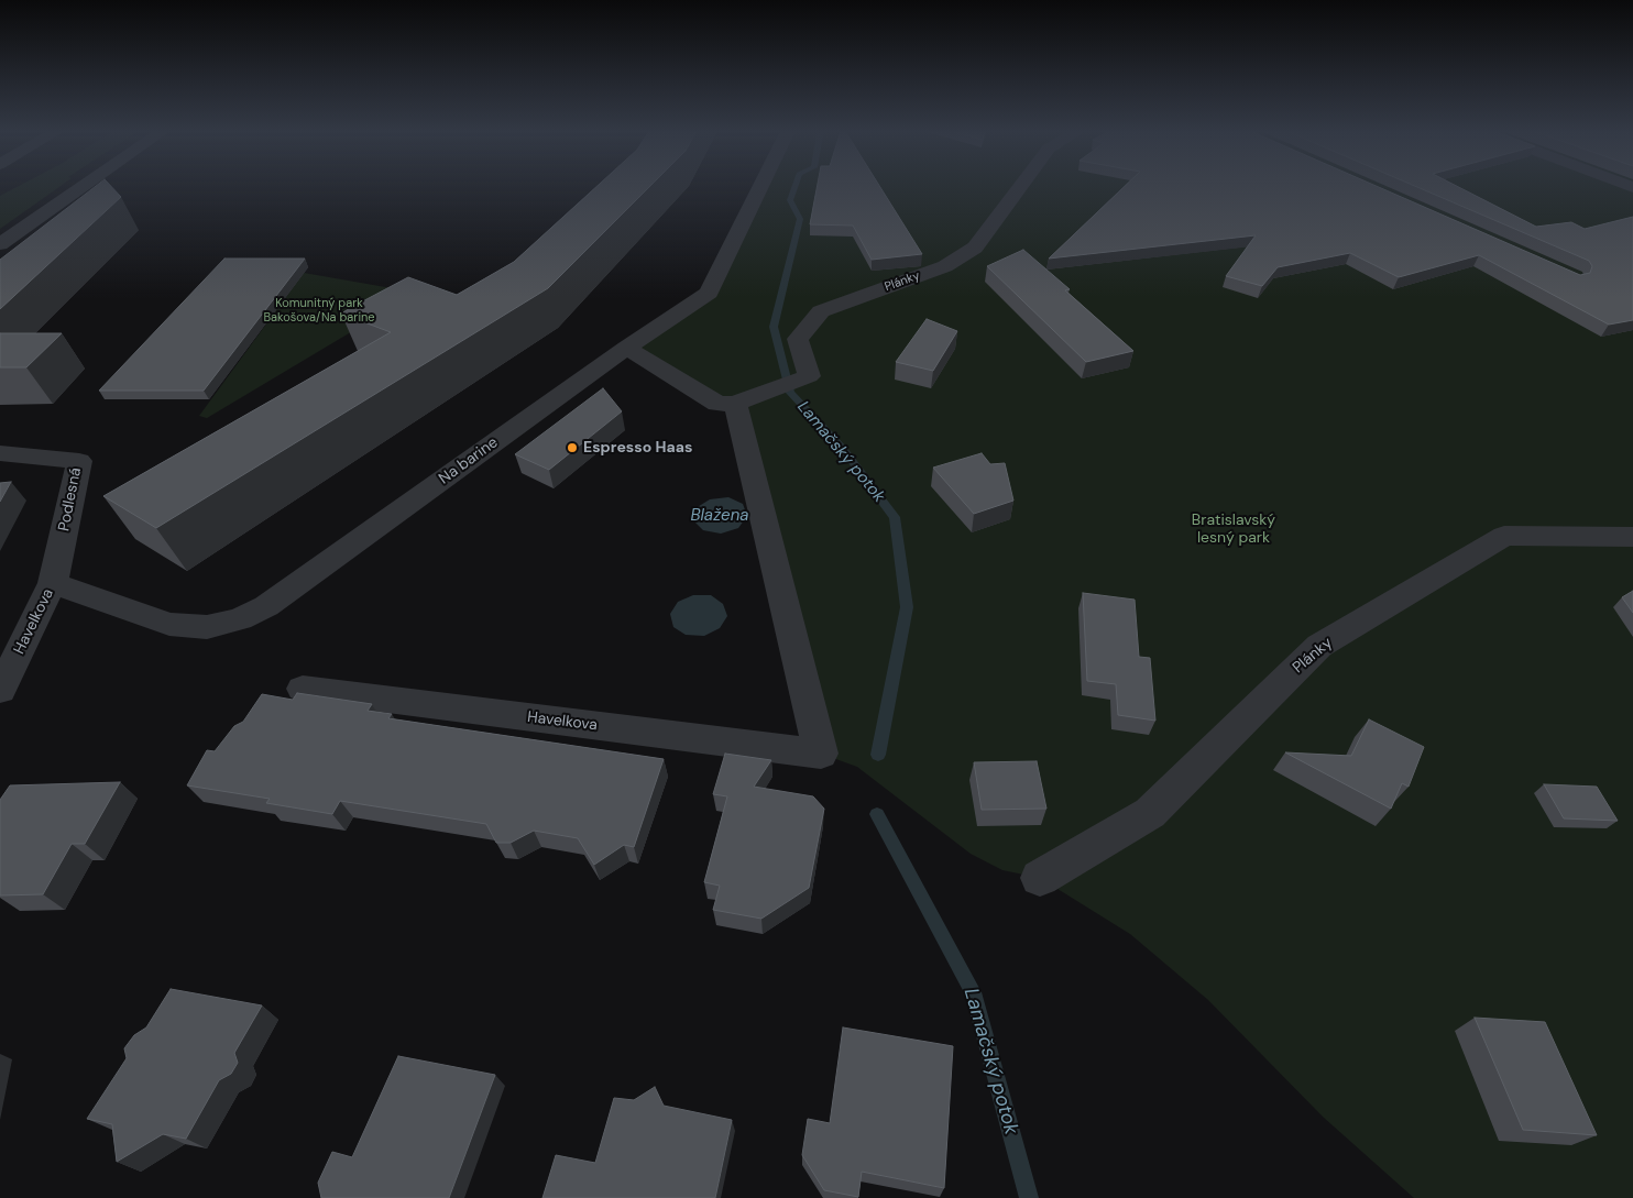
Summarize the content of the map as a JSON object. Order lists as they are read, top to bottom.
{
  "streets": {
    "street": [
      "Plánky",
      "Na barine",
      "Podlesná",
      "Havelkova"
    ]
  },
  "crossings": [
    ["Plánky", "Havelkova"],
    ["Na barine", "Podlesná"],
    ["Na barine", "Havelkova"],
    ["Podlesná", "Havelkova"]
  ],
  "water": ["Lamačský potok", "Blažena"],
  "parks": ["Komunitný park Bakošova/Na barine", "Bratislavský lesný park"],
  "places": ["Espresso Haas"]
}
